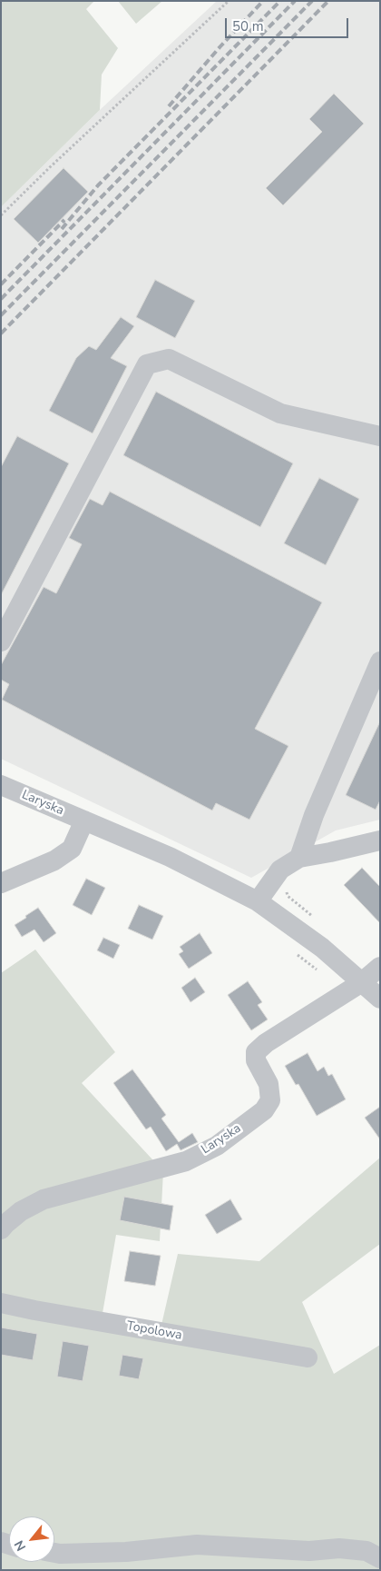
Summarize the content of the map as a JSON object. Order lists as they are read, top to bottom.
{
  "streets": {
    "street": ["Laryska", "Topolowa"]
  },
  "scale_bar": "50 m",
  "north": "bottom left"
}
